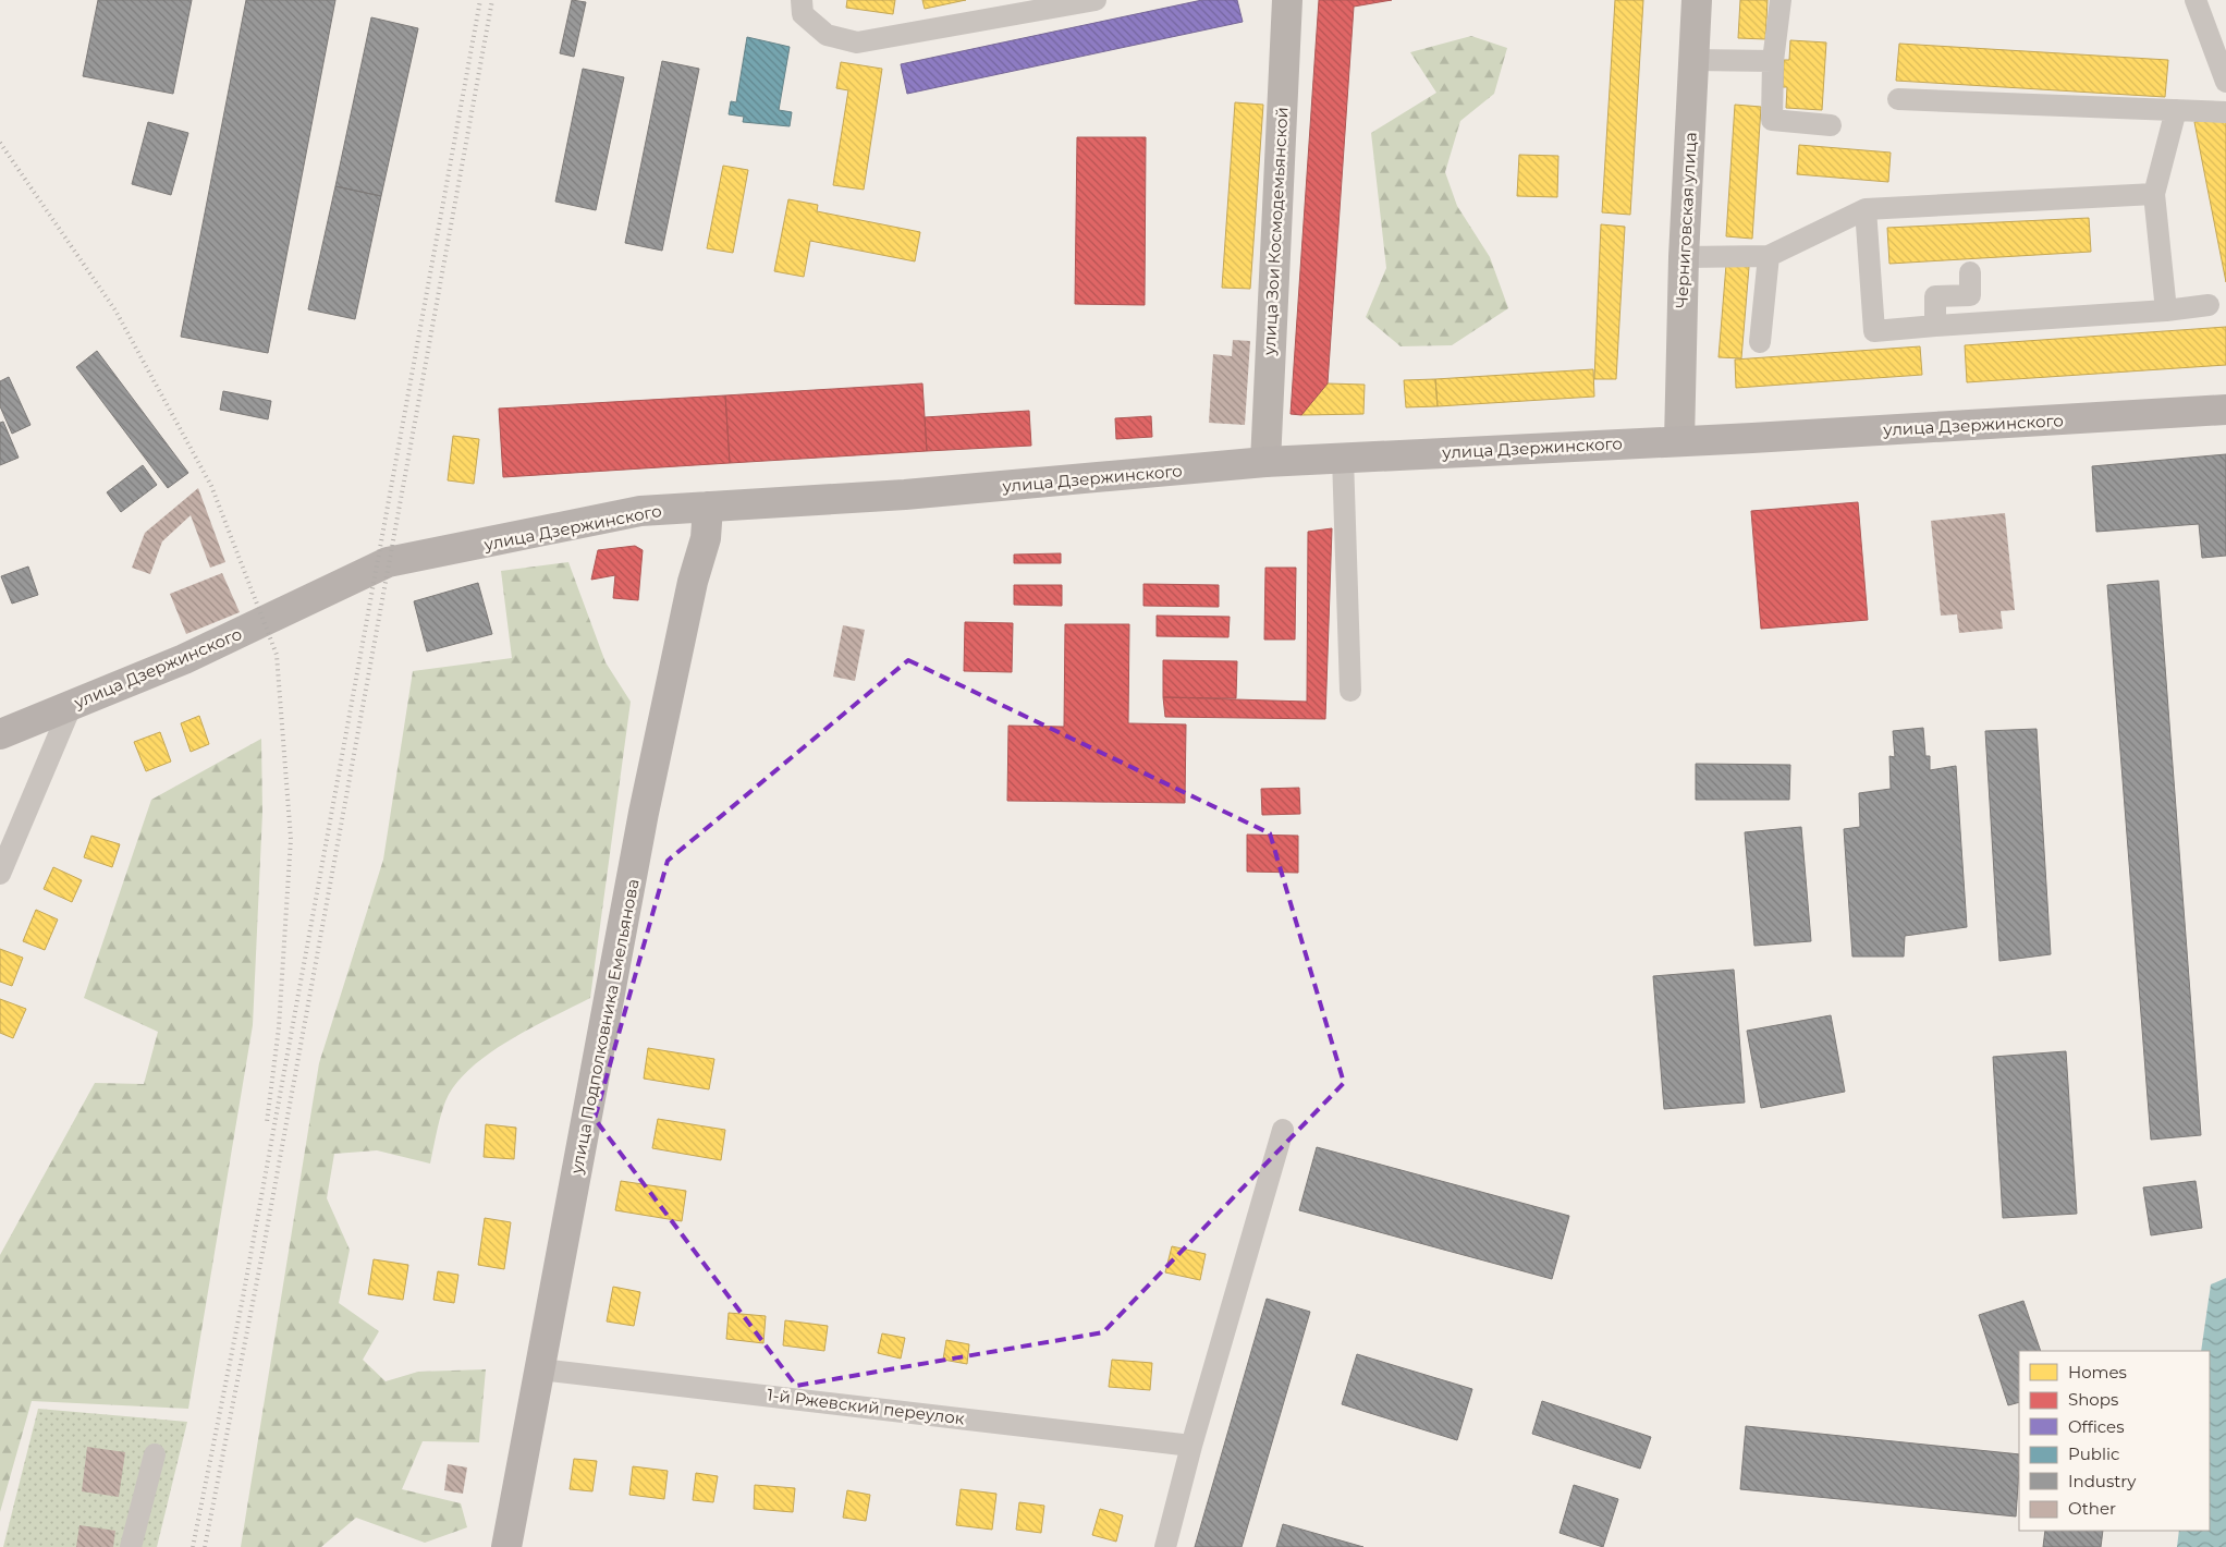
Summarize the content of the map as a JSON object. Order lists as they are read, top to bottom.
{
  "streets": {
    "main road": [
      "Черниговская улица",
      "улица Зои Космодемьянской",
      "улица Дзержинского",
      "улица Подполковника Емельянова"
    ],
    "street": ["1-й Ржевский переулок"]
  },
  "crossings": [
    ["Черниговская улица", "улица Дзержинского"],
    ["улица Зои Космодемьянской", "улица Дзержинского"],
    ["улица Дзержинского", "улица Подполковника Емельянова"],
    ["улица Подполковника Емельянова", "1-й Ржевский переулок"]
  ],
  "legend": [
    "Homes",
    "Shops",
    "Offices",
    "Public",
    "Industry",
    "Other"
  ]
}
